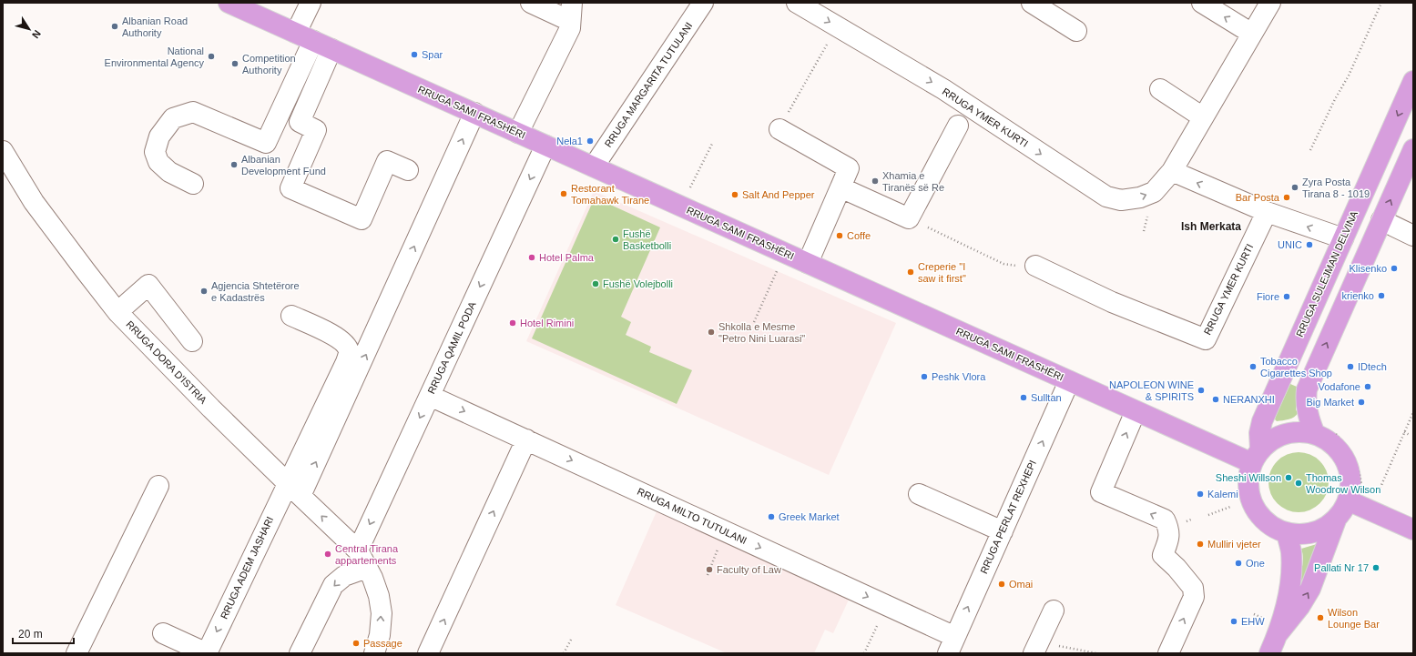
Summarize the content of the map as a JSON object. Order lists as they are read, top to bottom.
{
  "streets": {
    "main road": ["RRUGA SAMI FRASHËRI", "RRUGA SULEJMAN DELVINA"],
    "street": [
      "RRUGA MARGARITA TUTULANI",
      "RRUGA YMER KURTI",
      "RRUGA QAMIL PODA",
      "RRUGA DORA D'ISTRIA",
      "RRUGA MILTO TUTULANI",
      "RRUGA PERLAT REXHEPI",
      "RRUGA ADEM JASHARI"
    ]
  },
  "crossings": [
    ["RRUGA MARGARITA TUTULANI", "RRUGA SAMI FRASHËRI"],
    ["RRUGA SAMI FRASHËRI", "RRUGA SULEJMAN DELVINA"],
    ["RRUGA SAMI FRASHËRI", "RRUGA QAMIL PODA"],
    ["RRUGA SAMI FRASHËRI", "RRUGA PERLAT REXHEPI"],
    ["RRUGA QAMIL PODA", "RRUGA DORA D'ISTRIA"],
    ["RRUGA QAMIL PODA", "RRUGA MILTO TUTULANI"],
    ["RRUGA DORA D'ISTRIA", "RRUGA ADEM JASHARI"],
    ["RRUGA MILTO TUTULANI", "RRUGA PERLAT REXHEPI"]
  ],
  "one_way": ["RRUGA YMER KURTI", "RRUGA MILTO TUTULANI", "RRUGA PERLAT REXHEPI"],
  "districts": ["Ish Merkata"],
  "places": [
    "Albanian Road Authority",
    "Spar",
    "National Environmental Agency",
    "Competition Authority",
    "Nela1",
    "Albanian Development Fund",
    "Xhamia e Tiranës së Re",
    "Zyra Posta Tirana 8 - 1019",
    "Restorant Tomahawk Tirane",
    "Salt And Pepper",
    "Bar Posta",
    "Coffe",
    "Fushë Basketbolli",
    "UNIC",
    "Hotel Palma",
    "Klisenko",
    "Creperie \"I saw it first\"",
    "Fushë Volejbolli",
    "Agjencia Shtetërore e Kadastrës",
    "krienko",
    "Fiore",
    "Hotel Rimini",
    "Shkolla e Mesme \"Petro Nini Luarasi\"",
    "Tobacco Cigarettes Shop",
    "IDtech",
    "Peshk Vlora",
    "Vodafone",
    "NAPOLEON WINE & SPIRITS",
    "Sulltan",
    "NERANXHI",
    "Big Market",
    "Sheshi Willson",
    "Thomas Woodrow Wilson",
    "Kalemi",
    "Greek Market",
    "Mulliri vjeter",
    "Central Tirana appartements",
    "One",
    "Pallati Nr 17",
    "Faculty of Law",
    "Omai",
    "Wilson Lounge Bar",
    "EHW",
    "Passage"
  ],
  "scale_bar": "20 m",
  "north": "bottom right"
}
